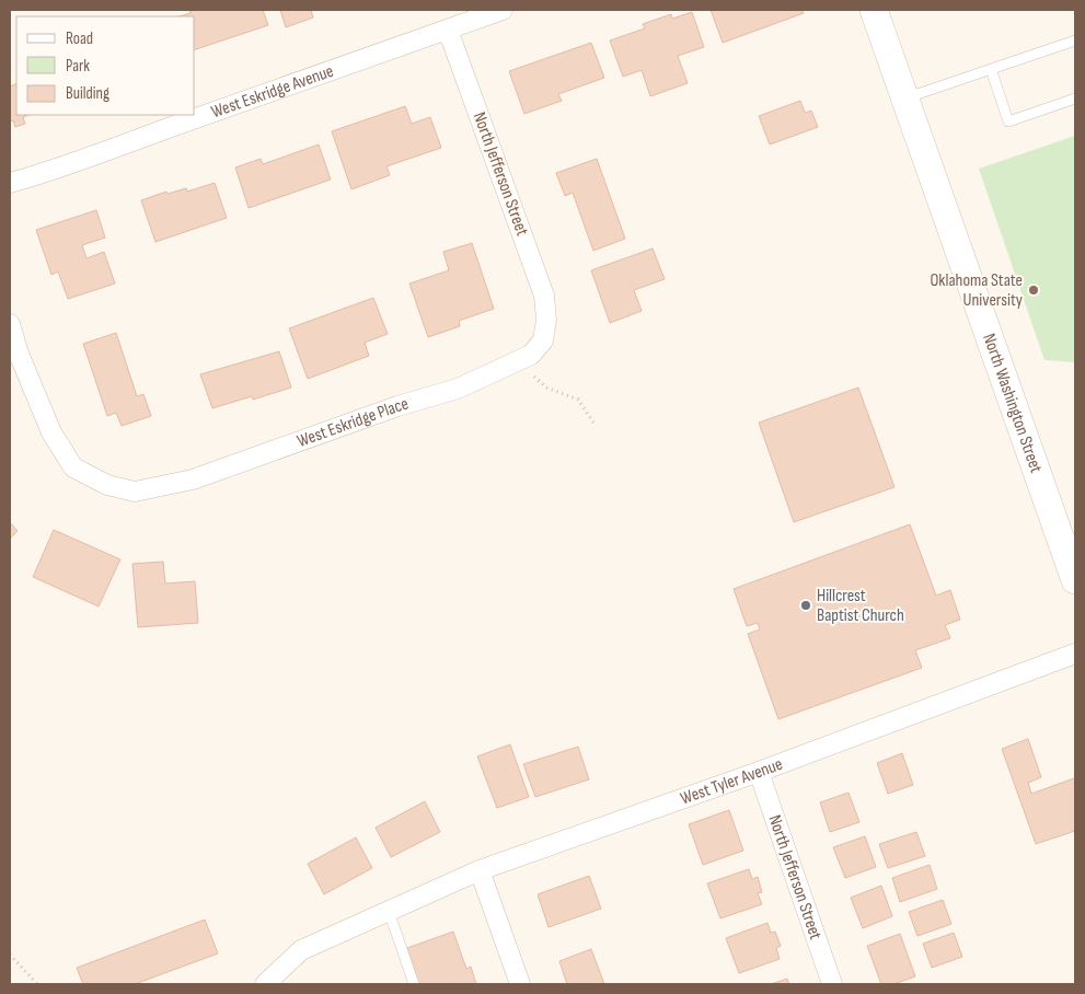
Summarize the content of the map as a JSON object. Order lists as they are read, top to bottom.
{
  "streets": {
    "main road": ["North Washington Street"],
    "street": [
      "West Eskridge Avenue",
      "North Jefferson Street",
      "West Eskridge Place",
      "West Tyler Avenue"
    ]
  },
  "crossings": [
    ["West Eskridge Avenue", "North Jefferson Street"],
    ["North Jefferson Street", "West Eskridge Place"],
    ["North Jefferson Street", "West Tyler Avenue"]
  ],
  "places": ["Oklahoma State University", "Hillcrest Baptist Church"],
  "legend": ["Road", "Park", "Building"]
}
